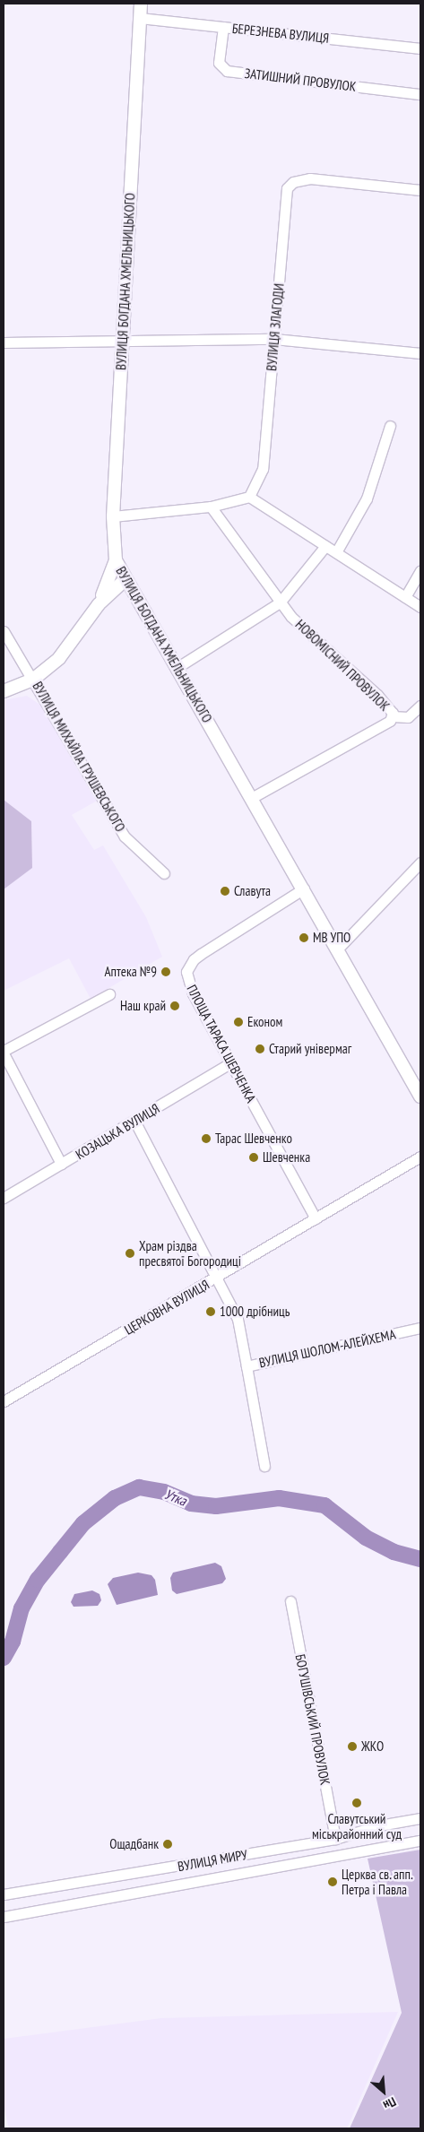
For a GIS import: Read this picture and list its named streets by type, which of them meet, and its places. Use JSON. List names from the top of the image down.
{
  "streets": {
    "main road": ["ВУЛИЦЯ БОГДАНА ХМЕЛЬНИЦЬКОГО"],
    "street": [
      "БЕРЕЗНЕВА ВУЛИЦЯ",
      "ЗАТИШНИЙ ПРОВУЛОК",
      "ВУЛИЦЯ ЗЛАГОДИ",
      "НОВОМІСНИЙ ПРОВУЛОК",
      "ВУЛИЦЯ МИХАЙЛА ГРУШЕВСЬКОГО",
      "ПЛОЩА ТАРАСА ШЕВЧЕНКА",
      "КОЗАЦЬКА ВУЛИЦЯ",
      "ЦЕРКОВНА ВУЛИЦЯ",
      "ВУЛИЦЯ ШОЛОМ-АЛЕЙХЕМА",
      "БОГУШІВСЬКИЙ ПРОВУЛОК",
      "ВУЛИЦЯ МИРУ"
    ]
  },
  "crossings": [
    ["БЕРЕЗНЕВА ВУЛИЦЯ", "ЗАТИШНИЙ ПРОВУЛОК"],
    ["БЕРЕЗНЕВА ВУЛИЦЯ", "ВУЛИЦЯ БОГДАНА ХМЕЛЬНИЦЬКОГО"],
    ["ВУЛИЦЯ БОГДАНА ХМЕЛЬНИЦЬКОГО", "НОВОМІСНИЙ ПРОВУЛОК"],
    ["ВУЛИЦЯ БОГДАНА ХМЕЛЬНИЦЬКОГО", "ПЛОЩА ТАРАСА ШЕВЧЕНКА"],
    ["ПЛОЩА ТАРАСА ШЕВЧЕНКА", "КОЗАЦЬКА ВУЛИЦЯ"],
    ["ПЛОЩА ТАРАСА ШЕВЧЕНКА", "ЦЕРКОВНА ВУЛИЦЯ"],
    ["КОЗАЦЬКА ВУЛИЦЯ", "ВУЛИЦЯ ШОЛОМ-АЛЕЙХЕМА"],
    ["ЦЕРКОВНА ВУЛИЦЯ", "ВУЛИЦЯ ШОЛОМ-АЛЕЙХЕМА"],
    ["БОГУШІВСЬКИЙ ПРОВУЛОК", "ВУЛИЦЯ МИРУ"]
  ],
  "water": ["Утка"],
  "places": [
    "Славута",
    "МВ УПО",
    "Аптека №9",
    "Наш край",
    "Економ",
    "Старий універмаг",
    "Тарас Шевченко",
    "Шевченка",
    "Храм різдва пресвятої Богородиці",
    "1000 дрібниць",
    "ЖКО",
    "Славутський міськрайонний суд",
    "Ощадбанк",
    "Церква св. апп. Петра і Павла"
  ],
  "north": "bottom right"
}
